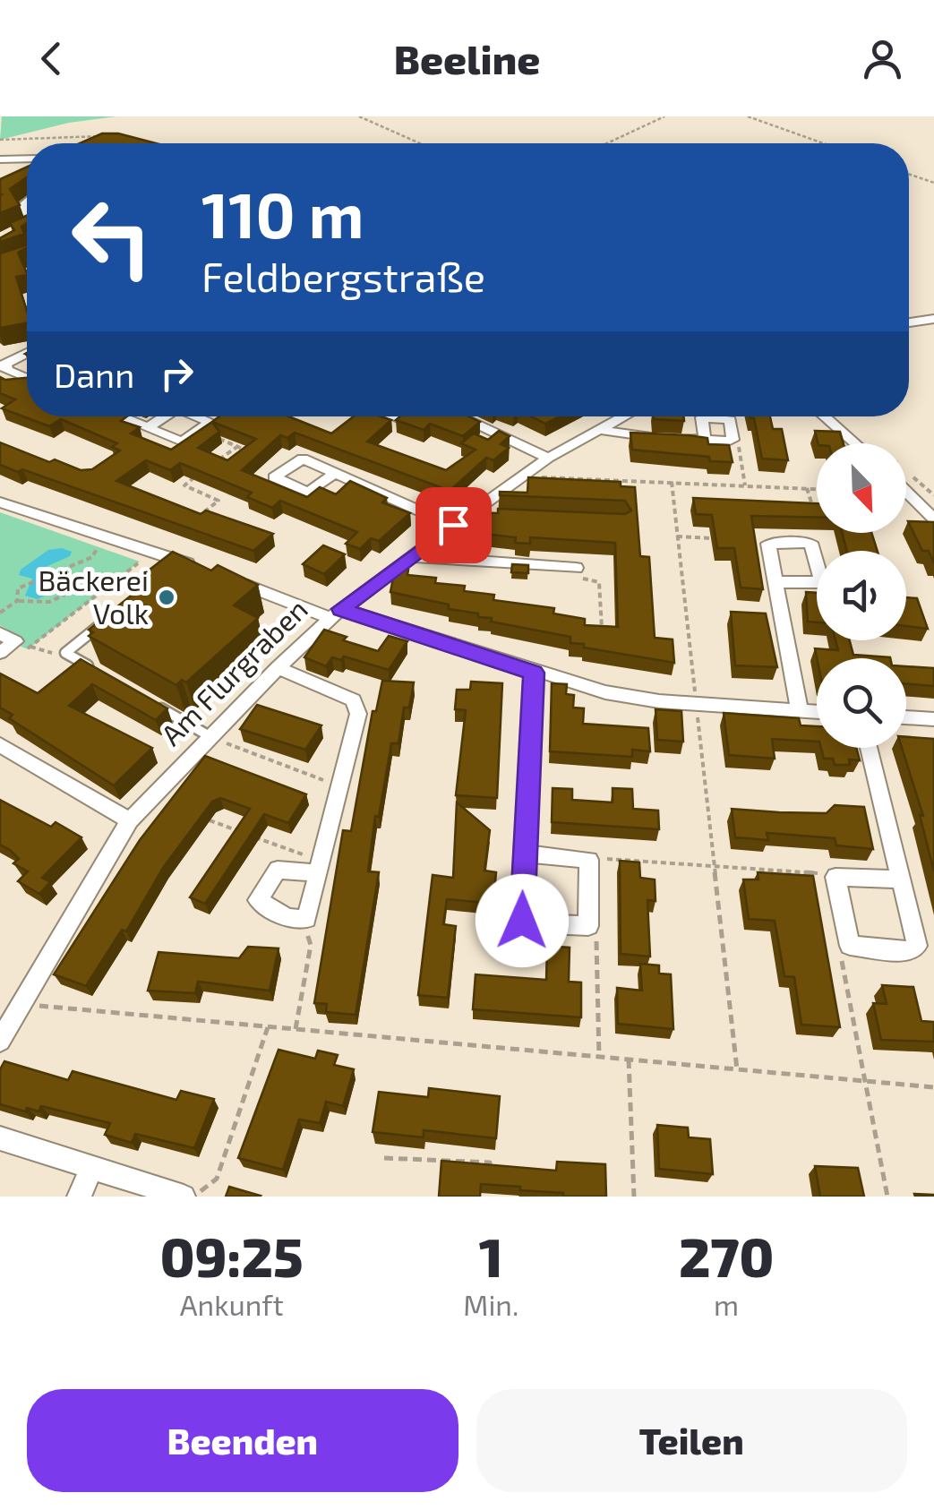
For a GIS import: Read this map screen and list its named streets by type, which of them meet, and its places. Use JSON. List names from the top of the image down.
{
  "streets": {
    "street": ["Am Flurgraben"]
  },
  "places": ["Bäckerei Volk"],
  "north": "bottom right",
  "page": {
    "header": "Beeline",
    "turn": ["110 m", "Feldbergstraße"],
    "then": "Dann",
    "eta": [
      "09:25",
      "Ankunft",
      "1",
      "Min.",
      "270",
      "m"
    ],
    "buttons": ["Beenden", "Teilen"]
  }
}
